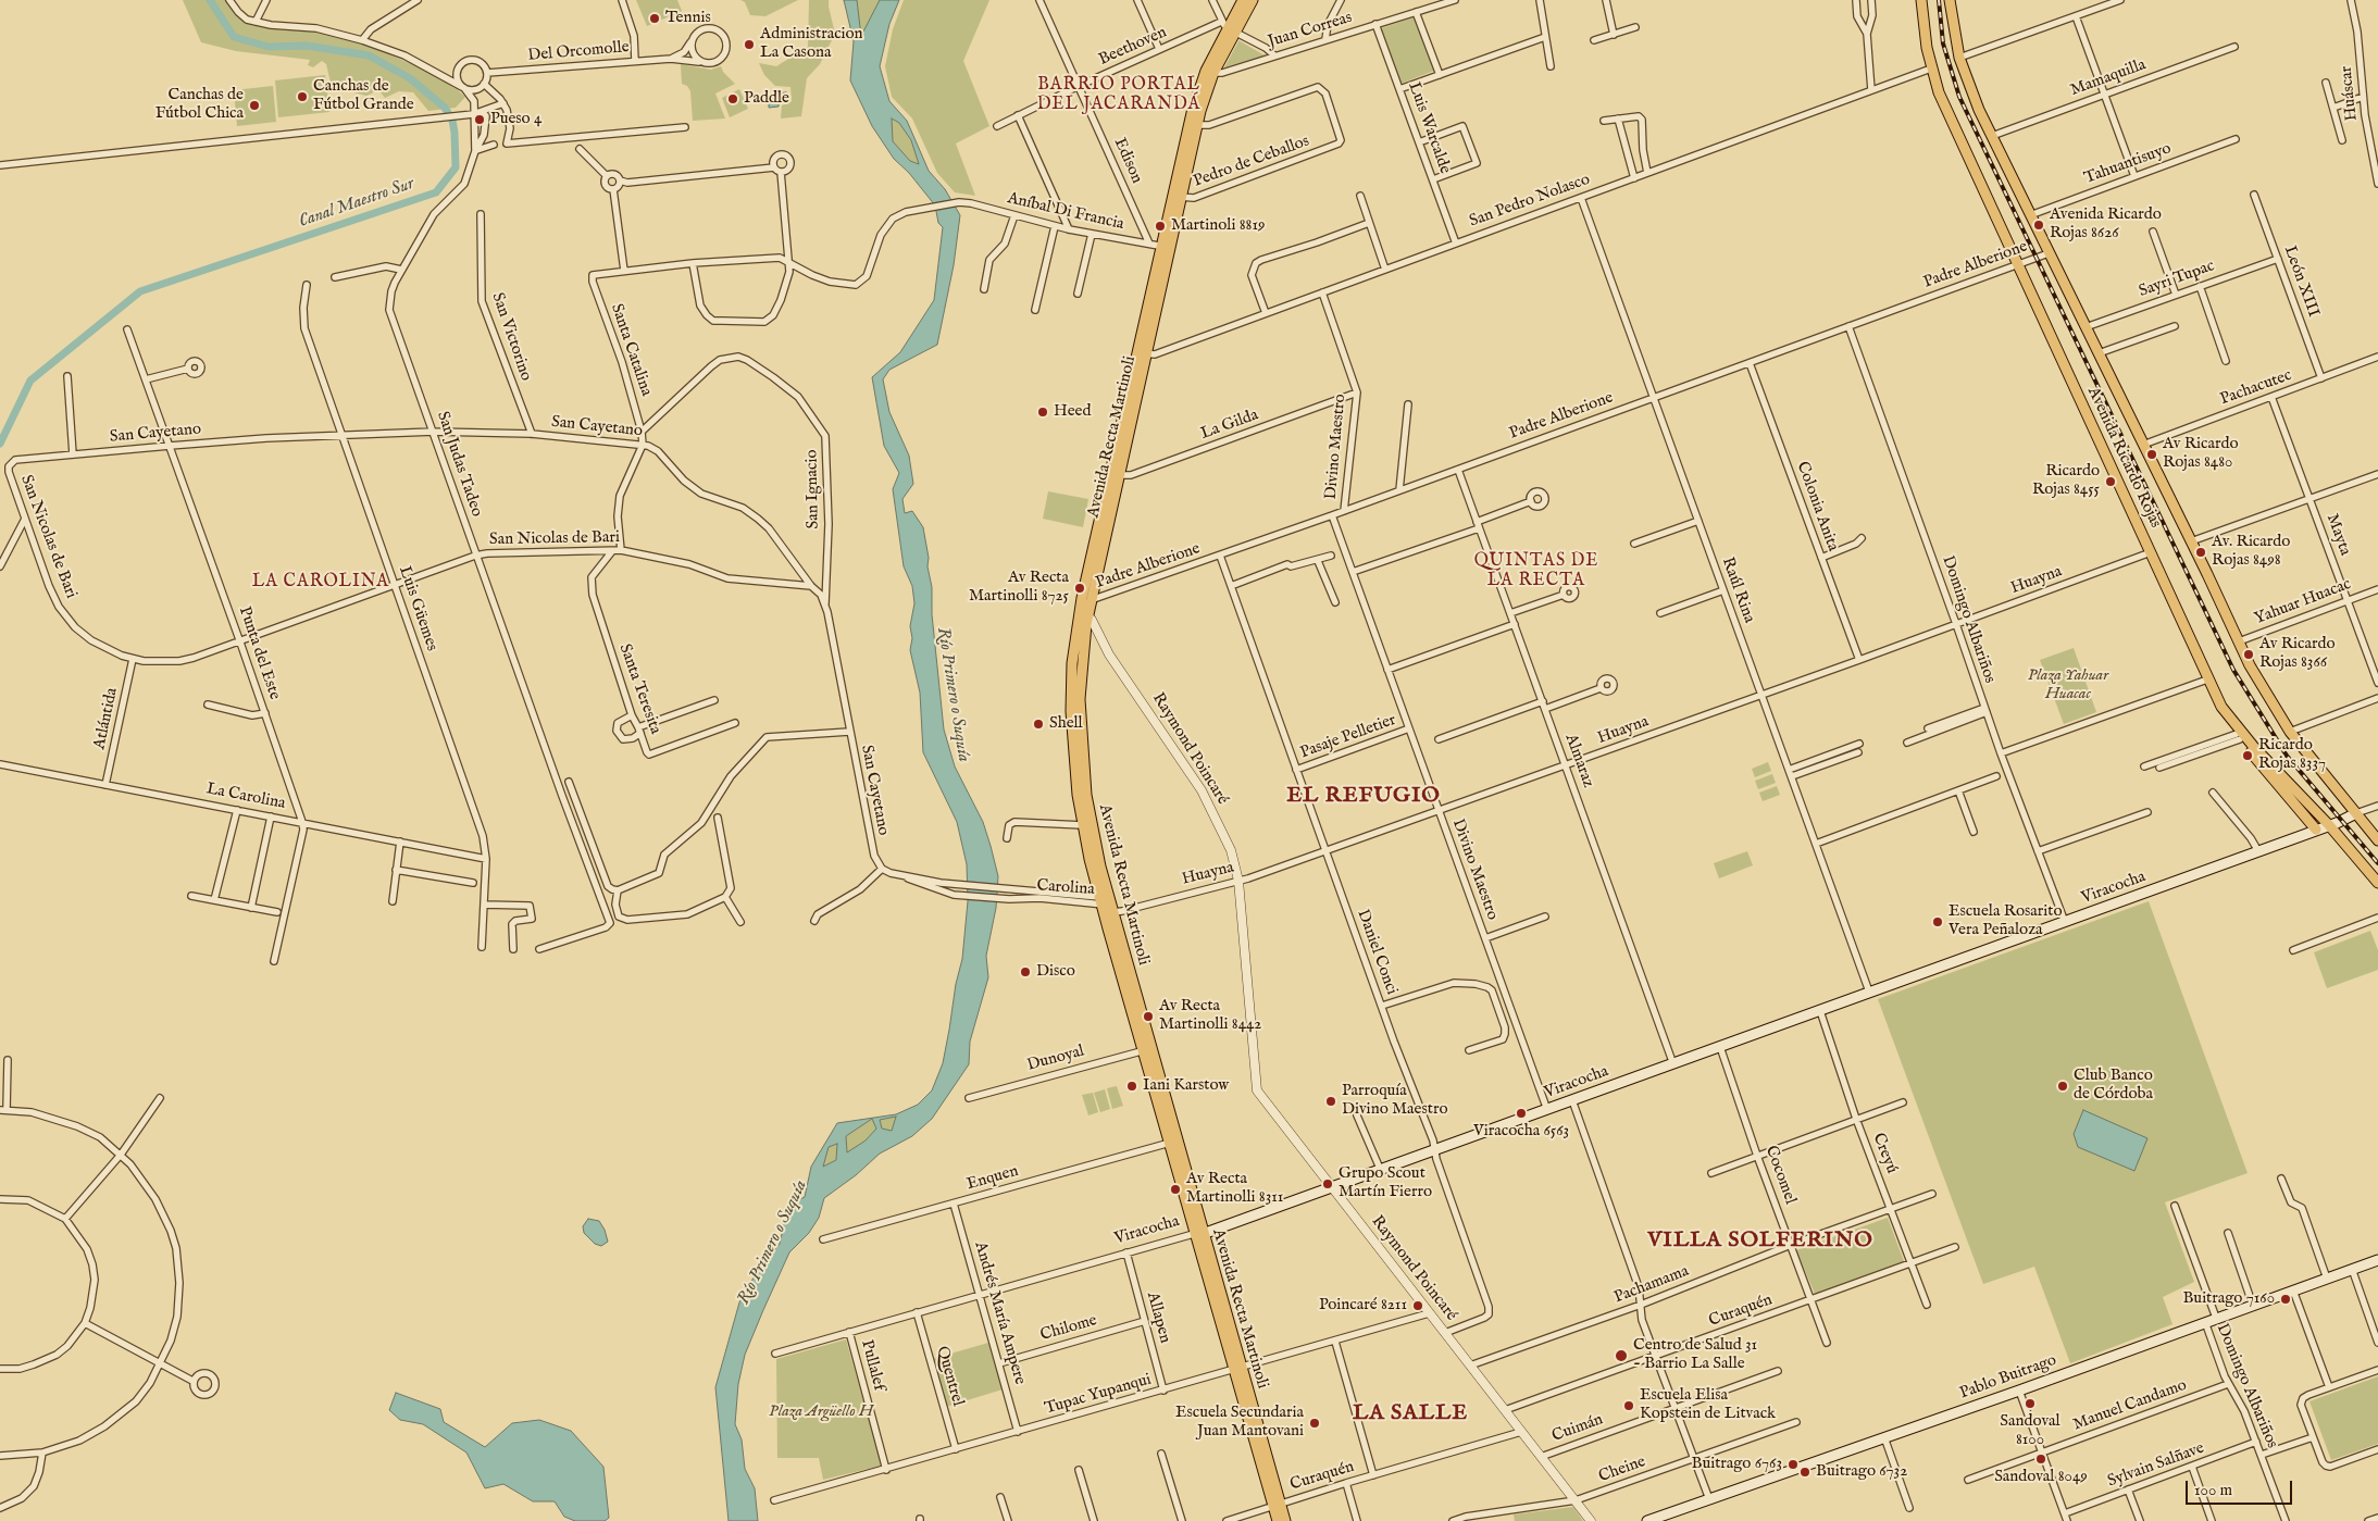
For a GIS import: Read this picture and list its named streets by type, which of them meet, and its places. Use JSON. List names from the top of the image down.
{
  "streets": {
    "main road": [
      "Avenida Recta Martinoli",
      "Avenida Ricardo Rojas",
      "Viracocha",
      "Pablo Buitrago"
    ],
    "street": [
      "Juan Correas",
      "Beethoven",
      "Del Orcomolle",
      "Mamaquilla",
      "Huáscar",
      "Luis Warcalde",
      "Edison",
      "Pedro de Ceballos",
      "Tahuantisuyo",
      "San Pedro Nolasco",
      "Aníbal Di Francia",
      "Padre Alberione",
      "Sayri Tupac",
      "León XIII",
      "San Victorino",
      "Santa Catalina",
      "Pachacutec",
      "La Gilda",
      "San Cayetano",
      "Divino Maestro",
      "San Judas Tadeo",
      "San Ignacio",
      "Colonia Anita",
      "Mayta",
      "San Nicolas de Bari",
      "Huayna",
      "Raúl Rina",
      "Yahuar Huacac",
      "Luis Güemes",
      "Domingo Albariños",
      "Punta del Este",
      "Santa Teresita",
      "Atlántida",
      "Pasaje Pelletier",
      "Raymond Poincaré",
      "Almaraz",
      "La Carolina",
      "Carolina",
      "Daniel Conci",
      "Dunoyal",
      "Creyú",
      "Cocomel",
      "Enquen",
      "Pachamama",
      "Curaquén",
      "Andrés María Ampere",
      "Allapen",
      "Chilome",
      "Pullalef",
      "Quentrel",
      "Tupac Yupanqui",
      "Manuel Candamo",
      "Cuimán",
      "Sylvain Salñave",
      "Cheine"
    ]
  },
  "crossings": [
    ["Juan Correas", "Luis Warcalde"],
    ["Juan Correas", "Avenida Recta Martinoli"],
    ["Beethoven", "Edison"],
    ["Beethoven", "Avenida Recta Martinoli"],
    ["Del Orcomolle", "San Judas Tadeo"],
    ["Mamaquilla", "Avenida Ricardo Rojas"],
    ["Luis Warcalde", "San Pedro Nolasco"],
    ["Edison", "Aníbal Di Francia"],
    ["Pedro de Ceballos", "Avenida Recta Martinoli"],
    ["Tahuantisuyo", "Avenida Ricardo Rojas"],
    ["San Pedro Nolasco", "Avenida Recta Martinoli"],
    ["San Pedro Nolasco", "Divino Maestro"],
    ["San Pedro Nolasco", "Avenida Ricardo Rojas"],
    ["San Pedro Nolasco", "Raúl Rina"],
    ["Aníbal Di Francia", "Avenida Recta Martinoli"],
    ["Padre Alberione", "Avenida Recta Martinoli"],
    ["Padre Alberione", "Divino Maestro"],
    ["Padre Alberione", "Avenida Ricardo Rojas"],
    ["Padre Alberione", "Colonia Anita"],
    ["Padre Alberione", "Raúl Rina"],
    ["Padre Alberione", "Domingo Albariños"],
    ["Padre Alberione", "Almaraz"],
    ["Padre Alberione", "Daniel Conci"],
    ["Sayri Tupac", "León XIII"],
    ["Sayri Tupac", "Avenida Ricardo Rojas"],
    ["León XIII", "Pachacutec"],
    ["San Victorino", "San Cayetano"],
    ["Santa Catalina", "San Ignacio"],
    ["Pachacutec", "Avenida Ricardo Rojas"],
    ["Pachacutec", "Mayta"],
    ["La Gilda", "Avenida Recta Martinoli"],
    ["La Gilda", "Divino Maestro"],
    ["San Cayetano", "San Judas Tadeo"],
    ["San Cayetano", "San Ignacio"],
    ["San Cayetano", "San Nicolas de Bari"],
    ["San Cayetano", "Luis Güemes"],
    ["San Cayetano", "Punta del Este"],
    ["Avenida Recta Martinoli", "Huayna"],
    ["Avenida Recta Martinoli", "Raymond Poincaré"],
    ["Avenida Recta Martinoli", "Carolina"],
    ["Avenida Recta Martinoli", "Viracocha"],
    ["Avenida Recta Martinoli", "Dunoyal"],
    ["Avenida Recta Martinoli", "Enquen"],
    ["Avenida Recta Martinoli", "Curaquén"],
    ["Avenida Recta Martinoli", "Tupac Yupanqui"],
    ["Divino Maestro", "Huayna"],
    ["Divino Maestro", "Pasaje Pelletier"],
    ["Divino Maestro", "Viracocha"],
    ["Avenida Ricardo Rojas", "Huayna"],
    ["Avenida Ricardo Rojas", "Yahuar Huacac"],
    ["Avenida Ricardo Rojas", "Viracocha"],
    ["San Judas Tadeo", "San Nicolas de Bari"],
    ["Colonia Anita", "Huayna"],
    ["Mayta", "Yahuar Huacac"],
    ["San Nicolas de Bari", "Luis Güemes"],
    ["San Nicolas de Bari", "Punta del Este"],
    ["San Nicolas de Bari", "Santa Teresita"],
    ["San Nicolas de Bari", "Atlántida"],
    ["Huayna", "Raúl Rina"],
    ["Huayna", "Domingo Albariños"],
    ["Huayna", "Raymond Poincaré"],
    ["Huayna", "Almaraz"],
    ["Huayna", "Carolina"],
    ["Huayna", "Daniel Conci"],
    ["Raúl Rina", "Viracocha"],
    ["Luis Güemes", "La Carolina"],
    ["Domingo Albariños", "Viracocha"],
    ["Domingo Albariños", "Pablo Buitrago"],
    ["Domingo Albariños", "Manuel Candamo"],
    ["Domingo Albariños", "Sylvain Salñave"],
    ["Punta del Este", "La Carolina"],
    ["Atlántida", "La Carolina"],
    ["Pasaje Pelletier", "Daniel Conci"],
    ["Raymond Poincaré", "Viracocha"],
    ["Raymond Poincaré", "Daniel Conci"],
    ["Raymond Poincaré", "Pachamama"],
    ["Raymond Poincaré", "Curaquén"],
    ["Raymond Poincaré", "Tupac Yupanqui"],
    ["Raymond Poincaré", "Cuimán"],
    ["Raymond Poincaré", "Cheine"],
    ["Almaraz", "Viracocha"],
    ["Viracocha", "Daniel Conci"],
    ["Viracocha", "Creyú"],
    ["Viracocha", "Cocomel"],
    ["Viracocha", "Andrés María Ampere"],
    ["Viracocha", "Allapen"],
    ["Viracocha", "Pullalef"],
    ["Viracocha", "Quentrel"],
    ["Creyú", "Pachamama"],
    ["Creyú", "Curaquén"],
    ["Cocomel", "Pachamama"],
    ["Cocomel", "Curaquén"],
    ["Enquen", "Andrés María Ampere"],
    ["Andrés María Ampere", "Chilome"],
    ["Andrés María Ampere", "Tupac Yupanqui"],
    ["Allapen", "Chilome"],
    ["Allapen", "Tupac Yupanqui"],
    ["Pullalef", "Tupac Yupanqui"],
    ["Quentrel", "Tupac Yupanqui"]
  ],
  "districts": [
    "BARRIO PORTAL DEL JACARANDÁ",
    "QUINTAS DE LA RECTA",
    "LA CAROLINA",
    "EL REFUGIO",
    "VILLA SOLFERINO",
    "LA SALLE"
  ],
  "water": ["Canal Maestro Sur", "Río Primero o Suquía"],
  "parks": ["Plaza Yahuar Huacac", "Plaza Argüello H"],
  "places": [
    "Tennis",
    "Administracion La Casona",
    "Canchas de Fútbol Grande",
    "Paddle",
    "Canchas de Fútbol Chica",
    "Pueso 4",
    "Avenida Ricardo Rojas 8626",
    "Martinoli 8819",
    "Heed",
    "Av Ricardo Rojas 8480",
    "Ricardo Rojas 8455",
    "Av. Ricardo Rojas 8498",
    "Av Recta Martinolli 8725",
    "Av Ricardo Rojas 8366",
    "Shell",
    "Ricardo Rojas 8337",
    "Escuela Rosarito Vera Peñaloza",
    "Disco",
    "Av Recta Martinolli 8442",
    "Iani Karstow",
    "Club Banco de Córdoba",
    "Parroquía Divino Maestro",
    "Viracocha 6563",
    "Grupo Scout Martín Fierro",
    "Av Recta Martinolli 8311",
    "Buitrago 7160",
    "Poincaré 8211",
    "Centro de Salud 31 - Barrio La Salle",
    "Sandoval 8100",
    "Escuela Elisa Kopstein de Litvack",
    "Escuela Secundaria Juan Mantovani",
    "Sandoval 8049",
    "Buitrago 6763",
    "Buitrago 6732"
  ],
  "scale_bar": "100 m"
}
